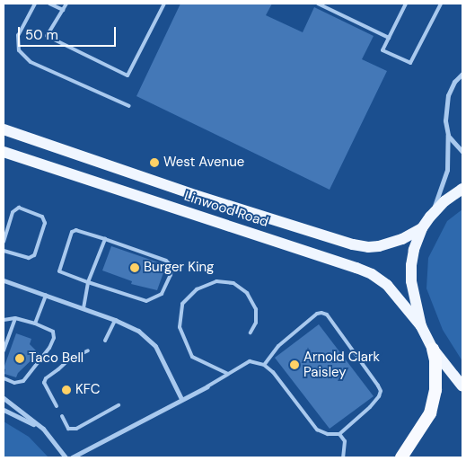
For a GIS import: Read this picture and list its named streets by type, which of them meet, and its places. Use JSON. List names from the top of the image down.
{
  "streets": {
    "main road": ["Linwood Road"]
  },
  "places": [
    "West Avenue",
    "Burger King",
    "Taco Bell",
    "Arnold Clark Paisley",
    "KFC"
  ],
  "scale_bar": "50 m"
}
